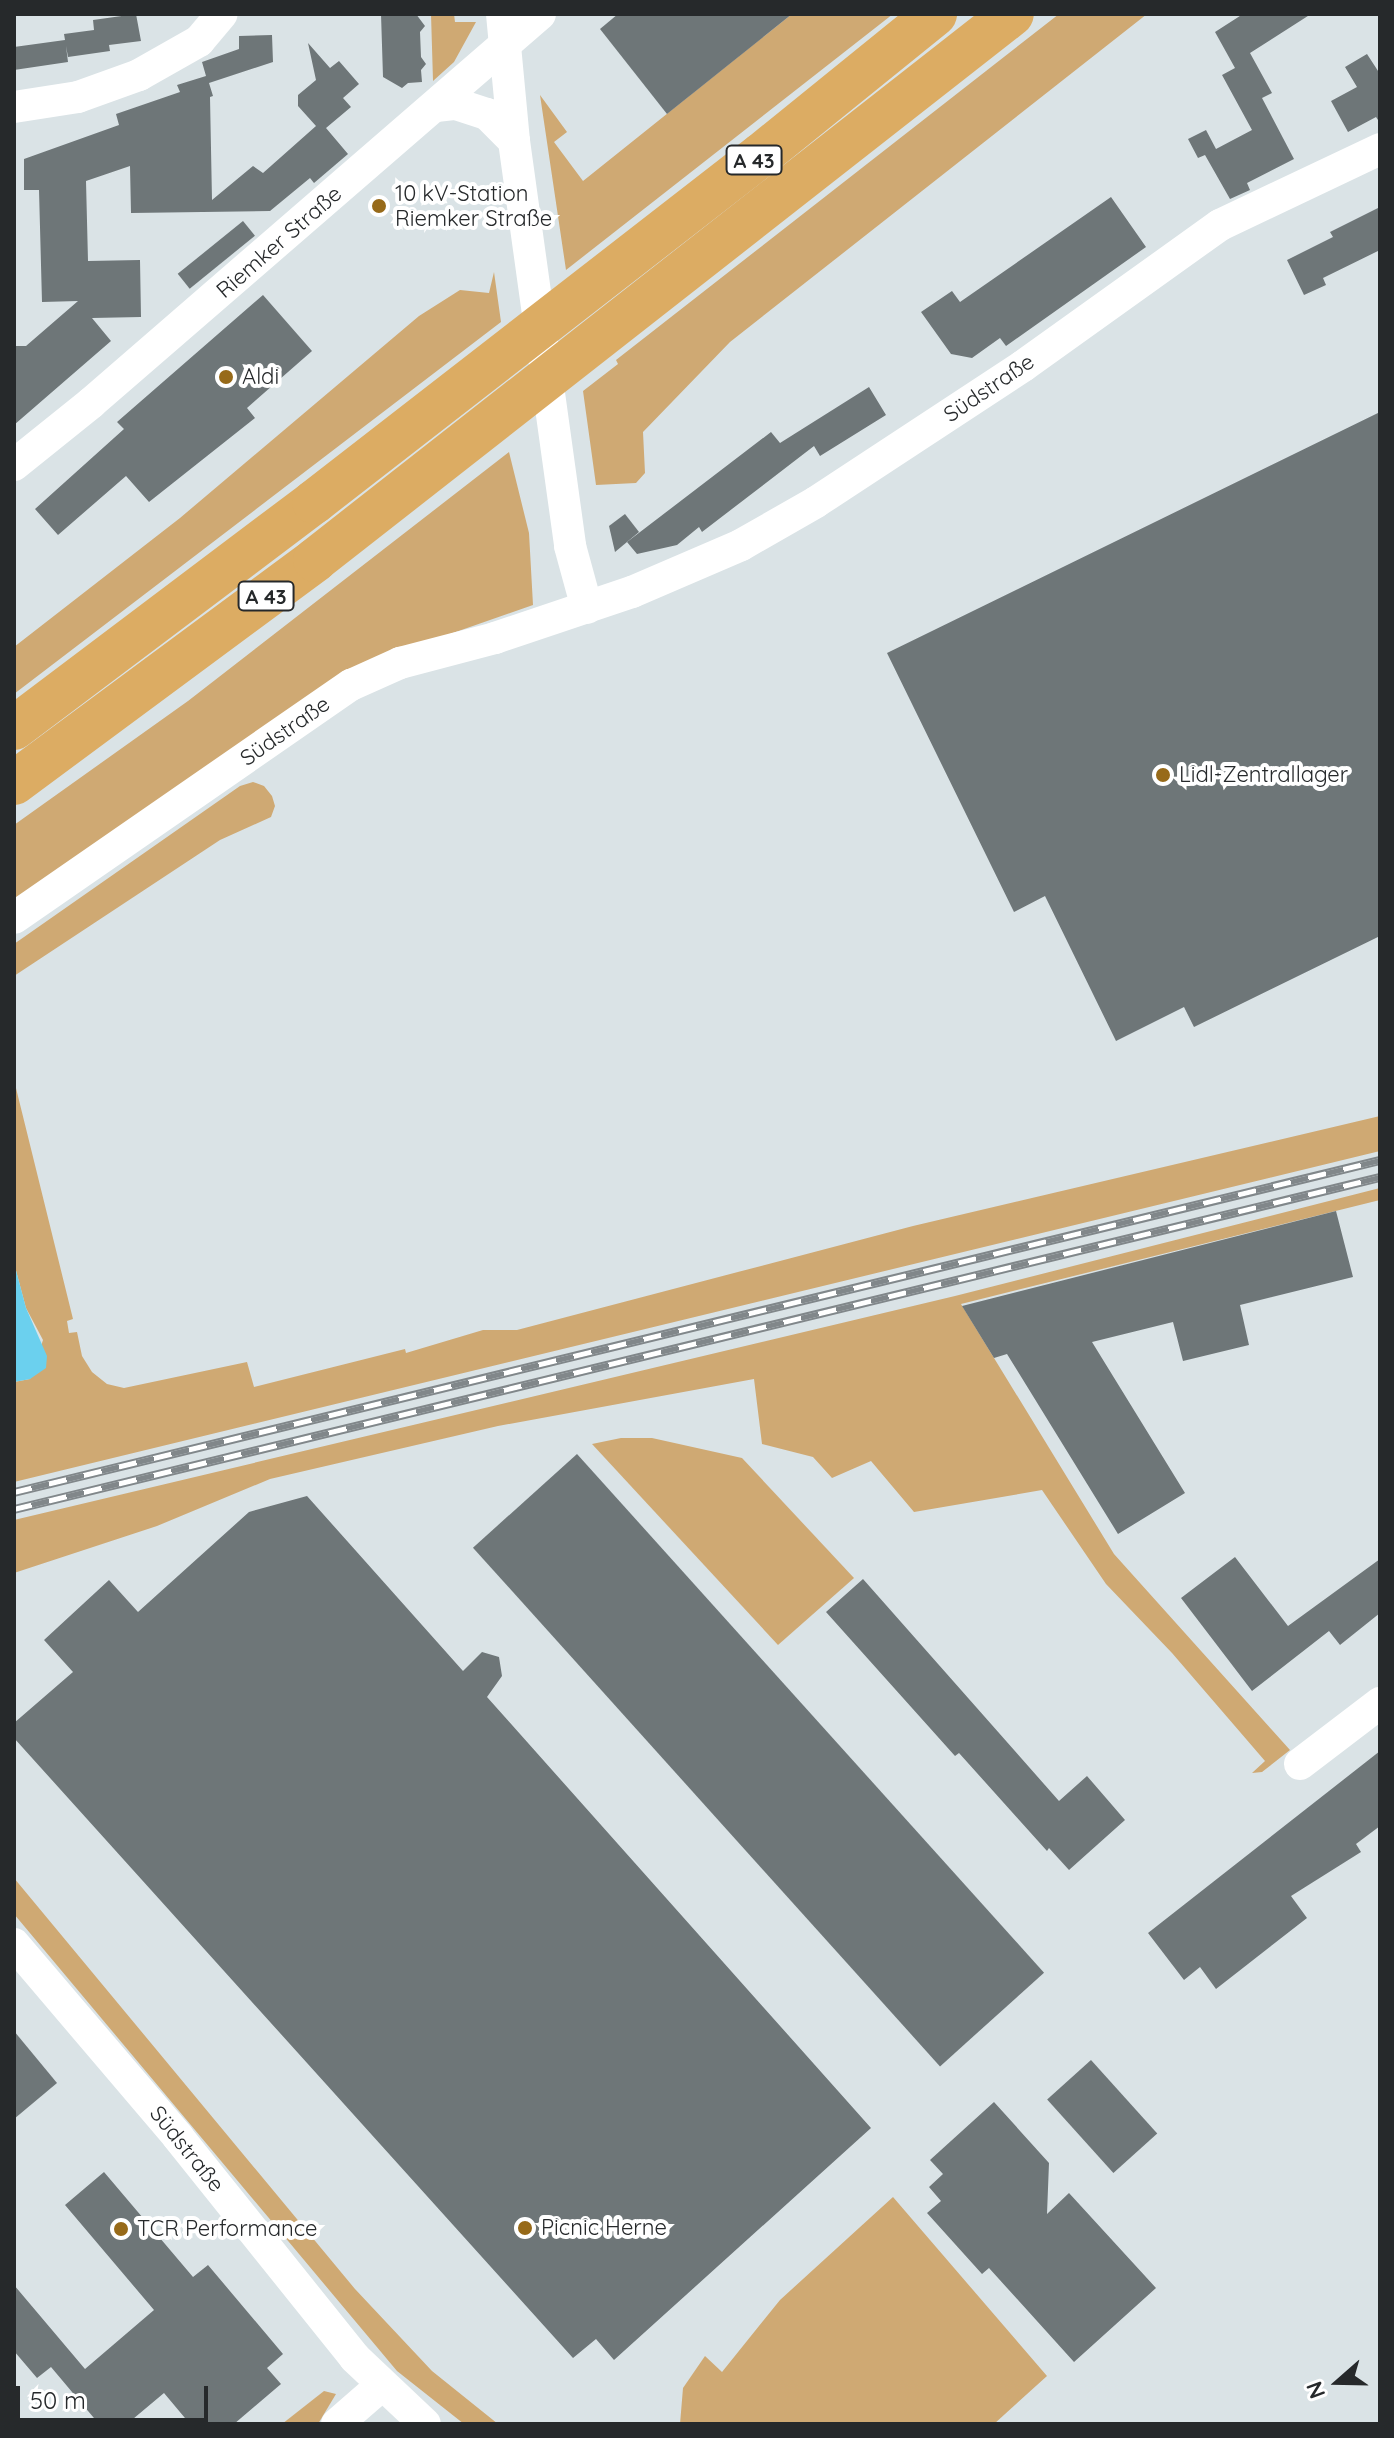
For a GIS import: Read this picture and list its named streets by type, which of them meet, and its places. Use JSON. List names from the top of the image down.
{
  "streets": {
    "highway": ["A 43"],
    "street": ["Riemker Straße", "Südstraße"]
  },
  "places": [
    "10 kV-Station Riemker Straße",
    "Aldi",
    "Lidl-Zentrallager",
    "Picnic Herne",
    "TCR Performance"
  ],
  "scale_bar": "50 m",
  "north": "left"
}
